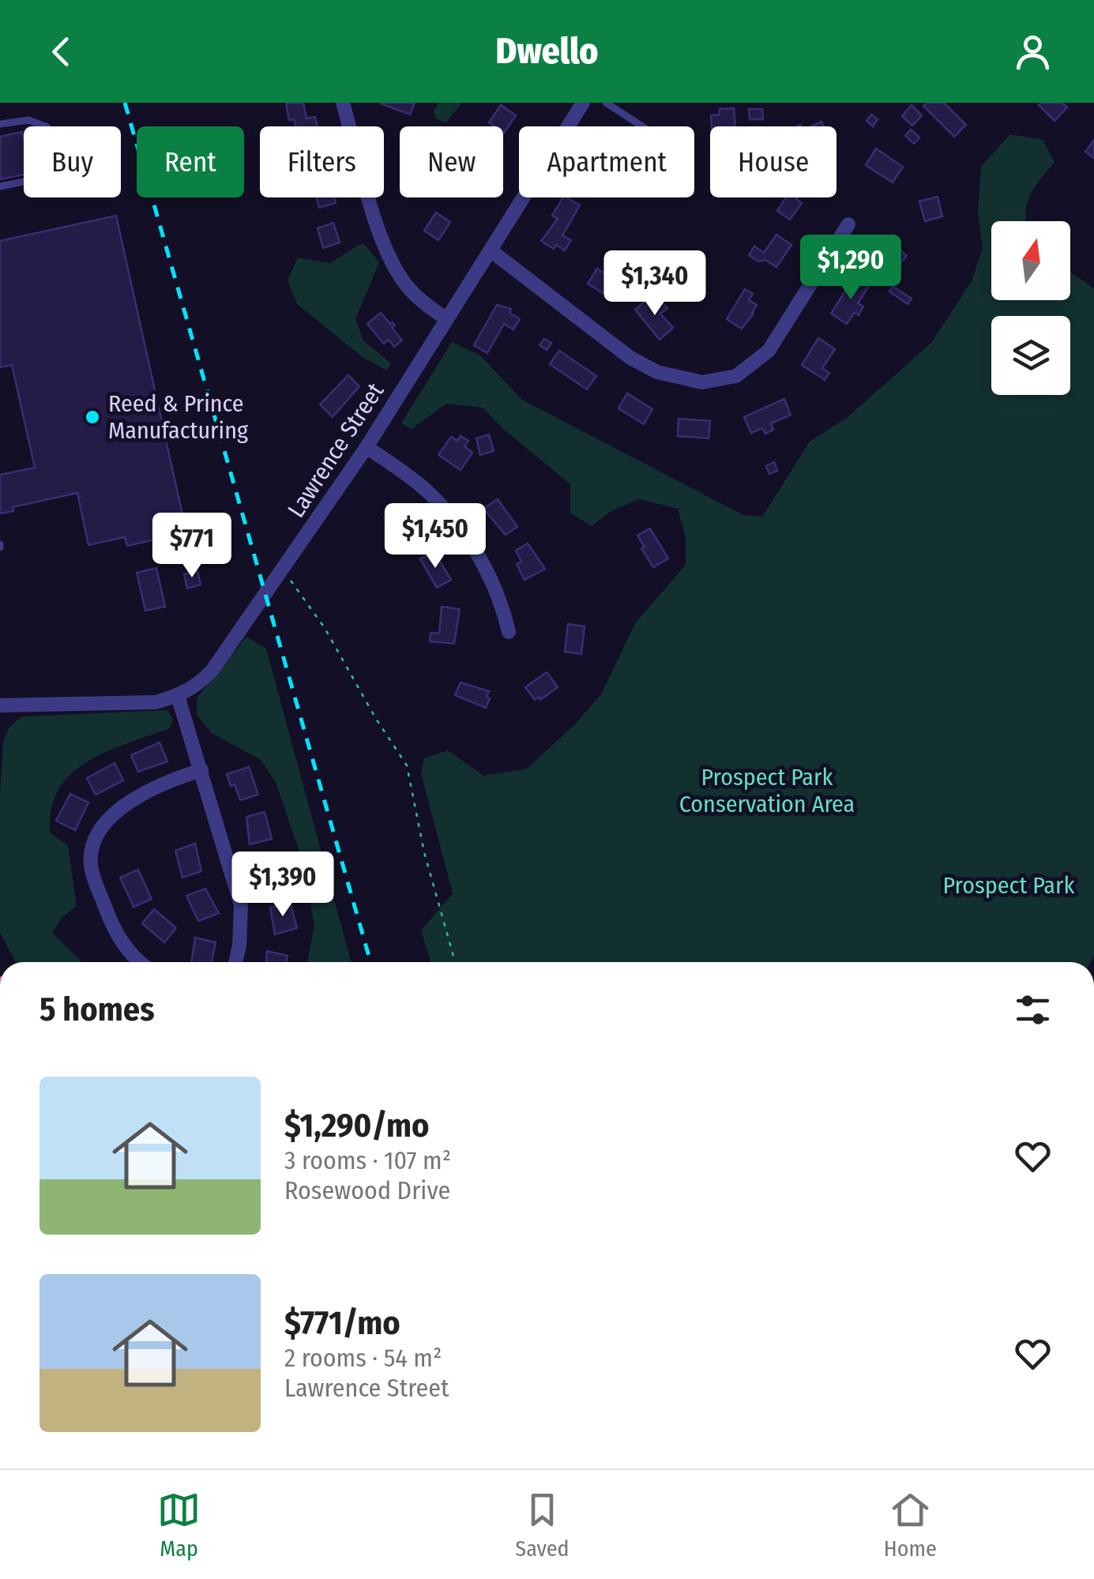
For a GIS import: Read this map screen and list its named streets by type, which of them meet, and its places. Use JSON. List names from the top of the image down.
{
  "streets": {
    "street": ["Lawrence Street"]
  },
  "parks": ["Prospect Park Conservation Area", "Prospect Park"],
  "places": ["Reed & Prince Manufacturing"],
  "north": "top",
  "page": {
    "header": "Dwello",
    "chip": [
      "Buy",
      "Rent",
      "Filters",
      "New",
      "Apartment",
      "House"
    ],
    "price": [
      "$1,290",
      "$1,340",
      "$1,450",
      "$771",
      "$1,390"
    ],
    "heading": "5 homes",
    "list": [
      {
        "name": "$1,290/mo",
        "note": "3 rooms · 107 m² · Rosewood Drive"
      },
      {
        "name": "$771/mo",
        "note": "2 rooms · 54 m² · Lawrence Street"
      }
    ],
    "tabs": ["Map", "Saved", "Home"]
  }
}
